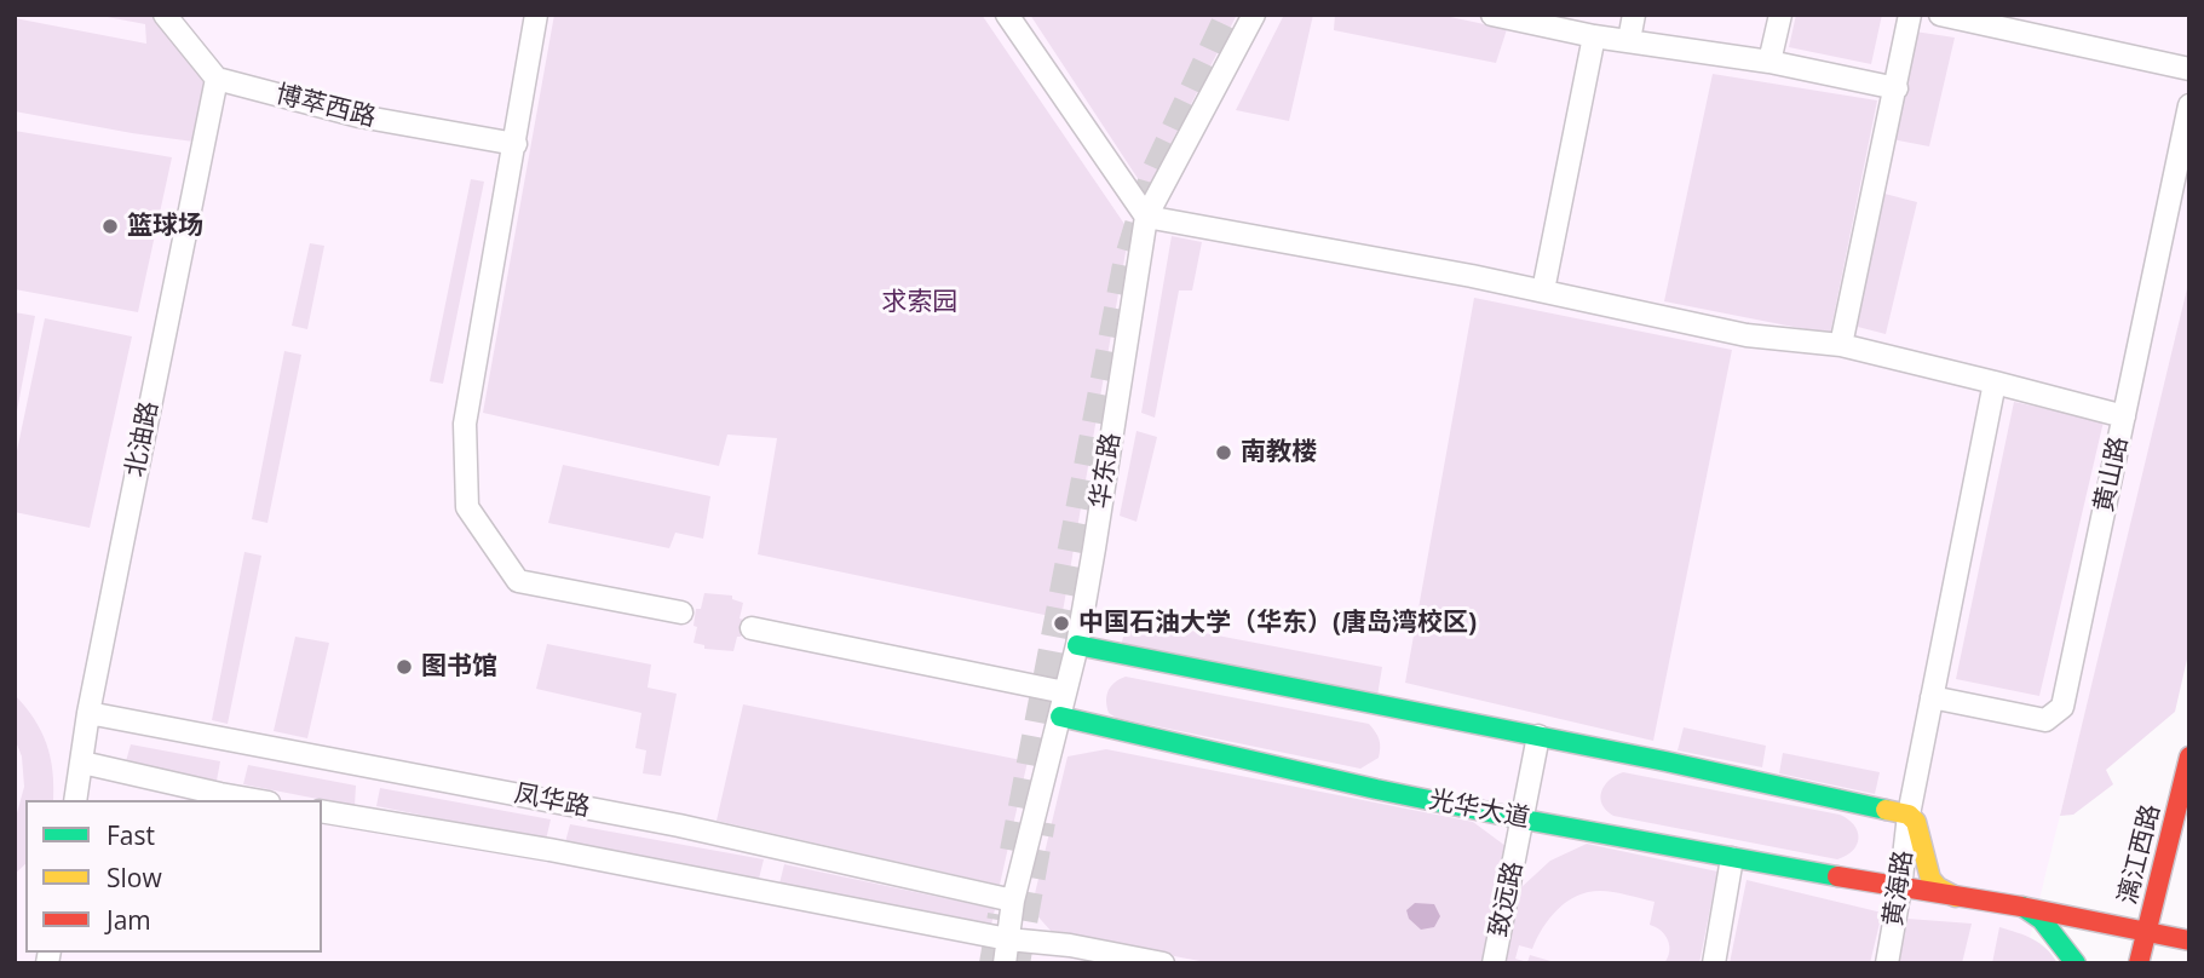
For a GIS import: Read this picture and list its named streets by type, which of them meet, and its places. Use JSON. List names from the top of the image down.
{
  "streets": {
    "street": [
      "博萃西路",
      "北油路",
      "华东路",
      "黄山路",
      "凤华路",
      "光华大道",
      "漓江西路",
      "黄海路",
      "致远路"
    ]
  },
  "crossings": [
    ["博萃西路", "北油路"],
    ["北油路", "凤华路"],
    ["华东路", "凤华路"],
    ["华东路", "光华大道"],
    ["黄山路", "黄海路"],
    ["光华大道", "漓江西路"],
    ["光华大道", "黄海路"],
    ["光华大道", "致远路"]
  ],
  "parks": ["求索园"],
  "places": [
    "篮球场",
    "南教楼",
    "中国石油大学（华东）(唐岛湾校区)",
    "图书馆"
  ],
  "legend": ["Fast", "Slow", "Jam"]
}
